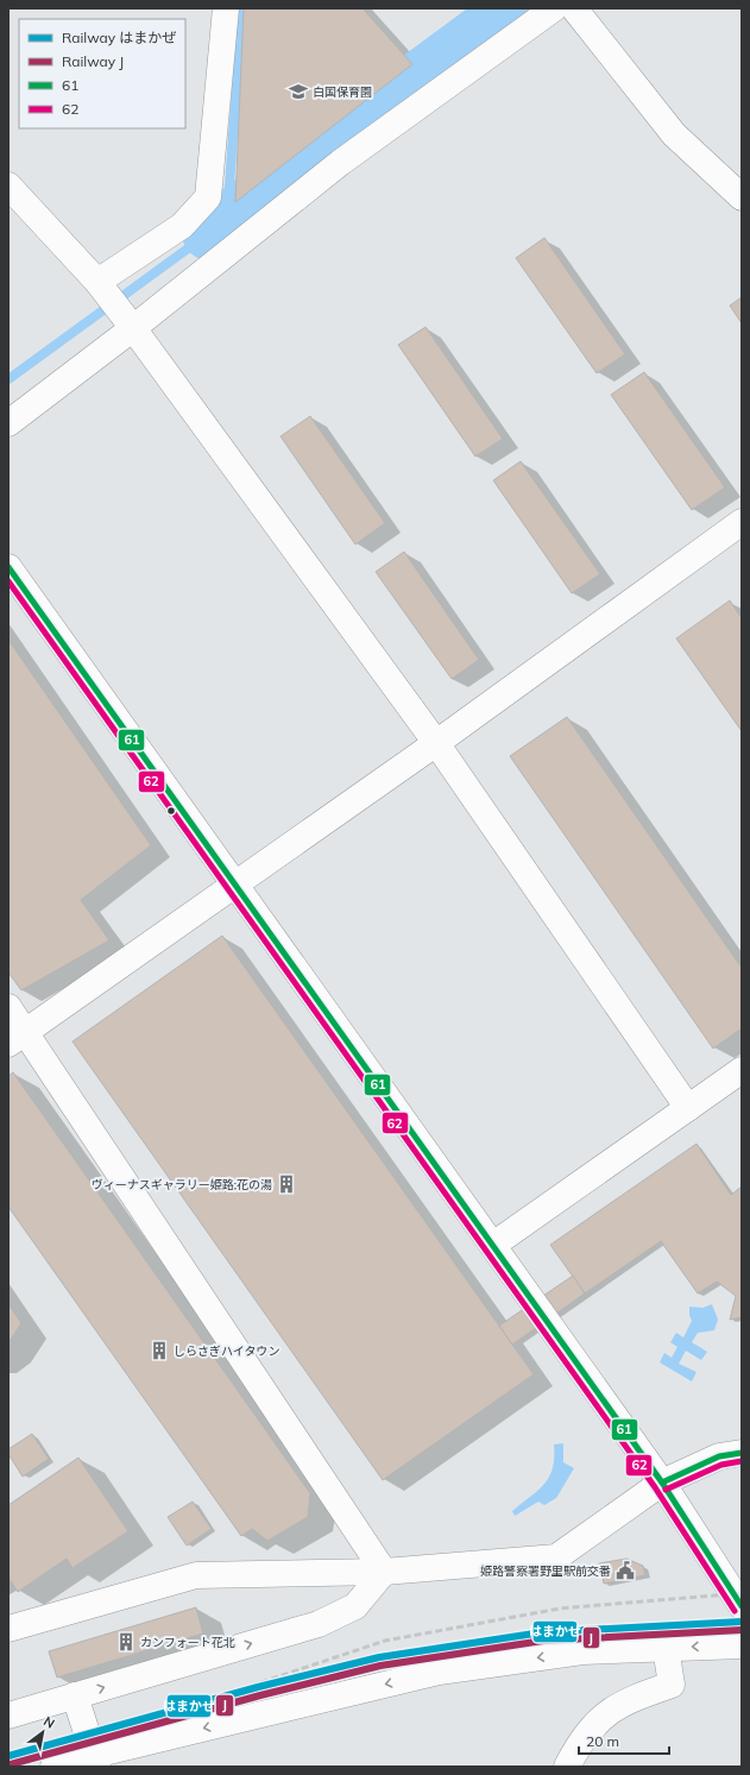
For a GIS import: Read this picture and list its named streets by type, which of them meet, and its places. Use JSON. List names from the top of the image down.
{
  "places": {
    "school or university": ["白国保育園"],
    "building": ["ヴィーナスギャラリー姫路;花の湯", "しらさぎハイタウン", "カンフォート花北"],
    "public building": ["姫路警察署野里駅前交番"]
  },
  "lines": [
    "transit line 61",
    "transit line 62",
    "rail line はまかぜ",
    "rail line J"
  ],
  "legend": [
    "Railway はまかぜ",
    "Railway J",
    "61",
    "62"
  ],
  "scale_bar": "20 m",
  "north": "top right"
}
